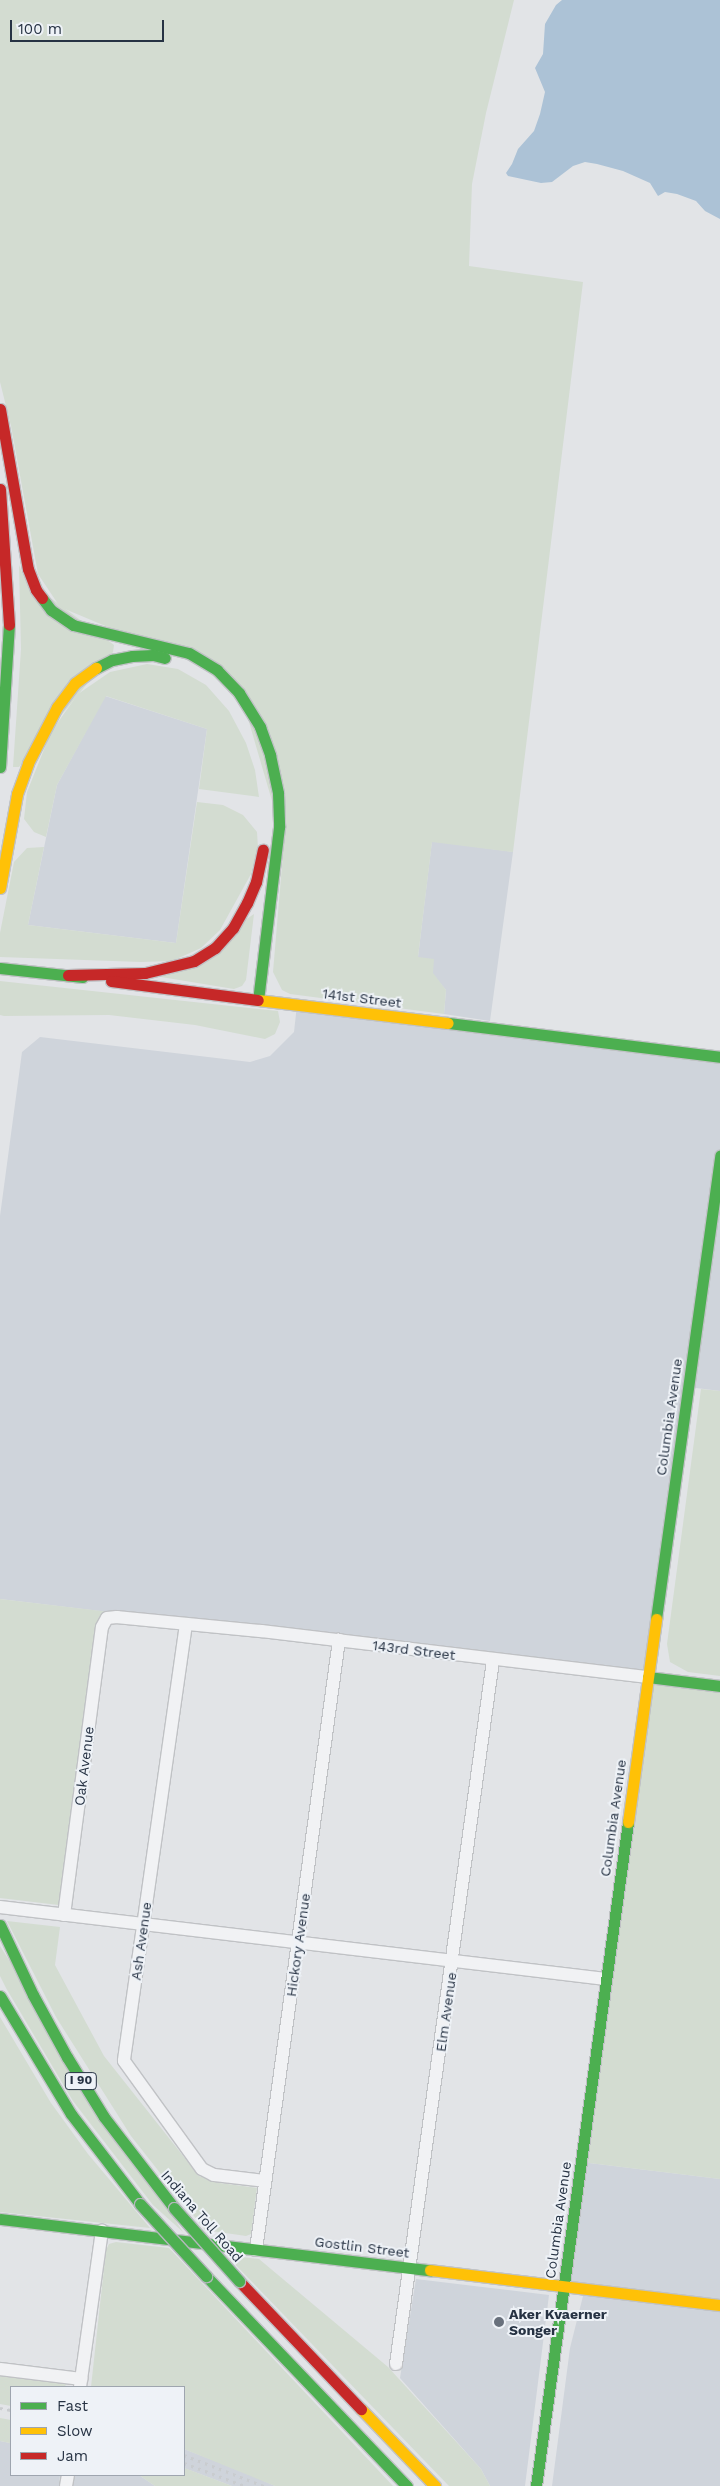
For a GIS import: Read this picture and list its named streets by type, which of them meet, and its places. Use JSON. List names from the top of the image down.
{
  "streets": {
    "main road": [
      "141st Street",
      "Columbia Avenue",
      "143rd Street",
      "I 90",
      "Indiana Toll Road",
      "Gostlin Street"
    ],
    "street": [
      "Oak Avenue",
      "Ash Avenue",
      "Hickory Avenue",
      "Elm Avenue"
    ]
  },
  "crossings": [
    ["Columbia Avenue", "143rd Street"],
    ["Columbia Avenue", "Gostlin Street"],
    ["143rd Street", "Oak Avenue"],
    ["143rd Street", "Ash Avenue"],
    ["143rd Street", "Hickory Avenue"],
    ["143rd Street", "Elm Avenue"],
    ["Ash Avenue", "Hickory Avenue"],
    ["Hickory Avenue", "Gostlin Street"],
    ["Elm Avenue", "Gostlin Street"]
  ],
  "places": ["Aker Kvaerner Songer"],
  "legend": ["Fast", "Slow", "Jam"],
  "scale_bar": "100 m"
}
